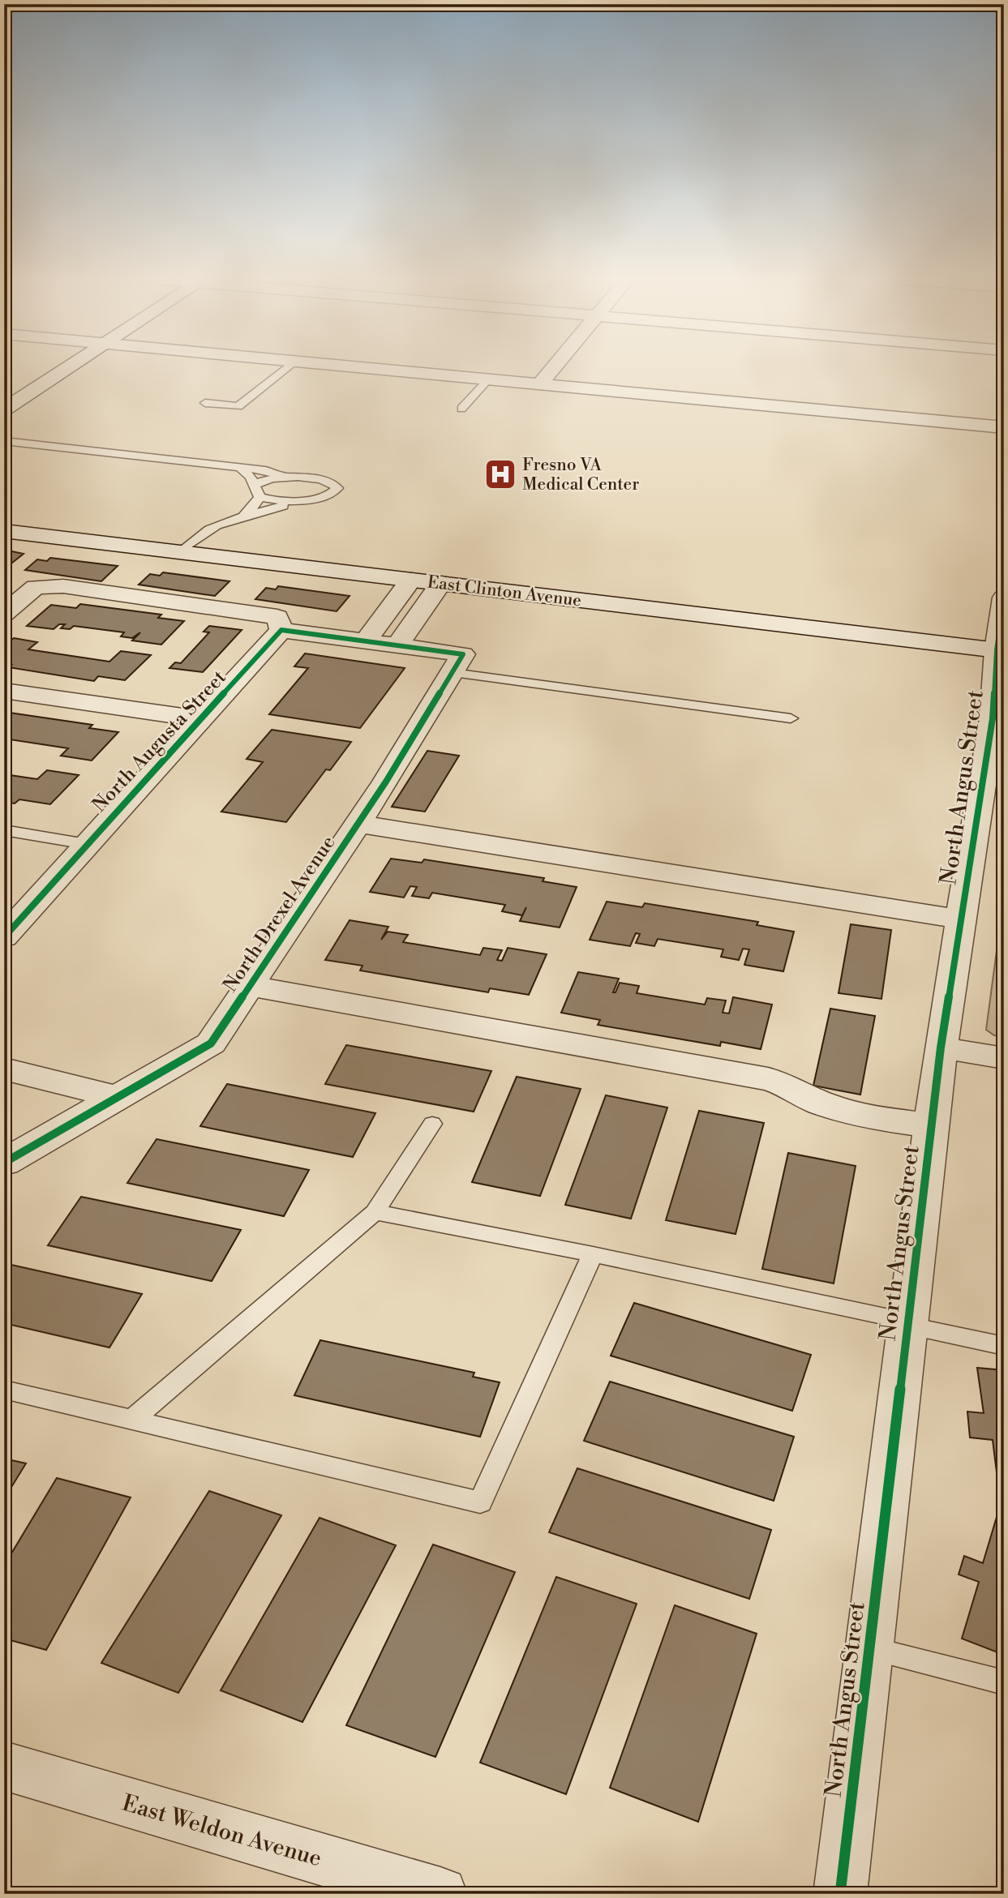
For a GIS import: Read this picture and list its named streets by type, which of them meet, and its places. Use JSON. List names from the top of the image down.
{
  "streets": {
    "street": [
      "East Clinton Avenue",
      "North Augusta Street",
      "North Angus Street",
      "North Drexel Avenue",
      "East Weldon Avenue"
    ]
  },
  "crossings": [
    ["East Clinton Avenue", "North Angus Street"]
  ],
  "places": {
    "hospital": ["Fresno VA Medical Center"]
  }
}
